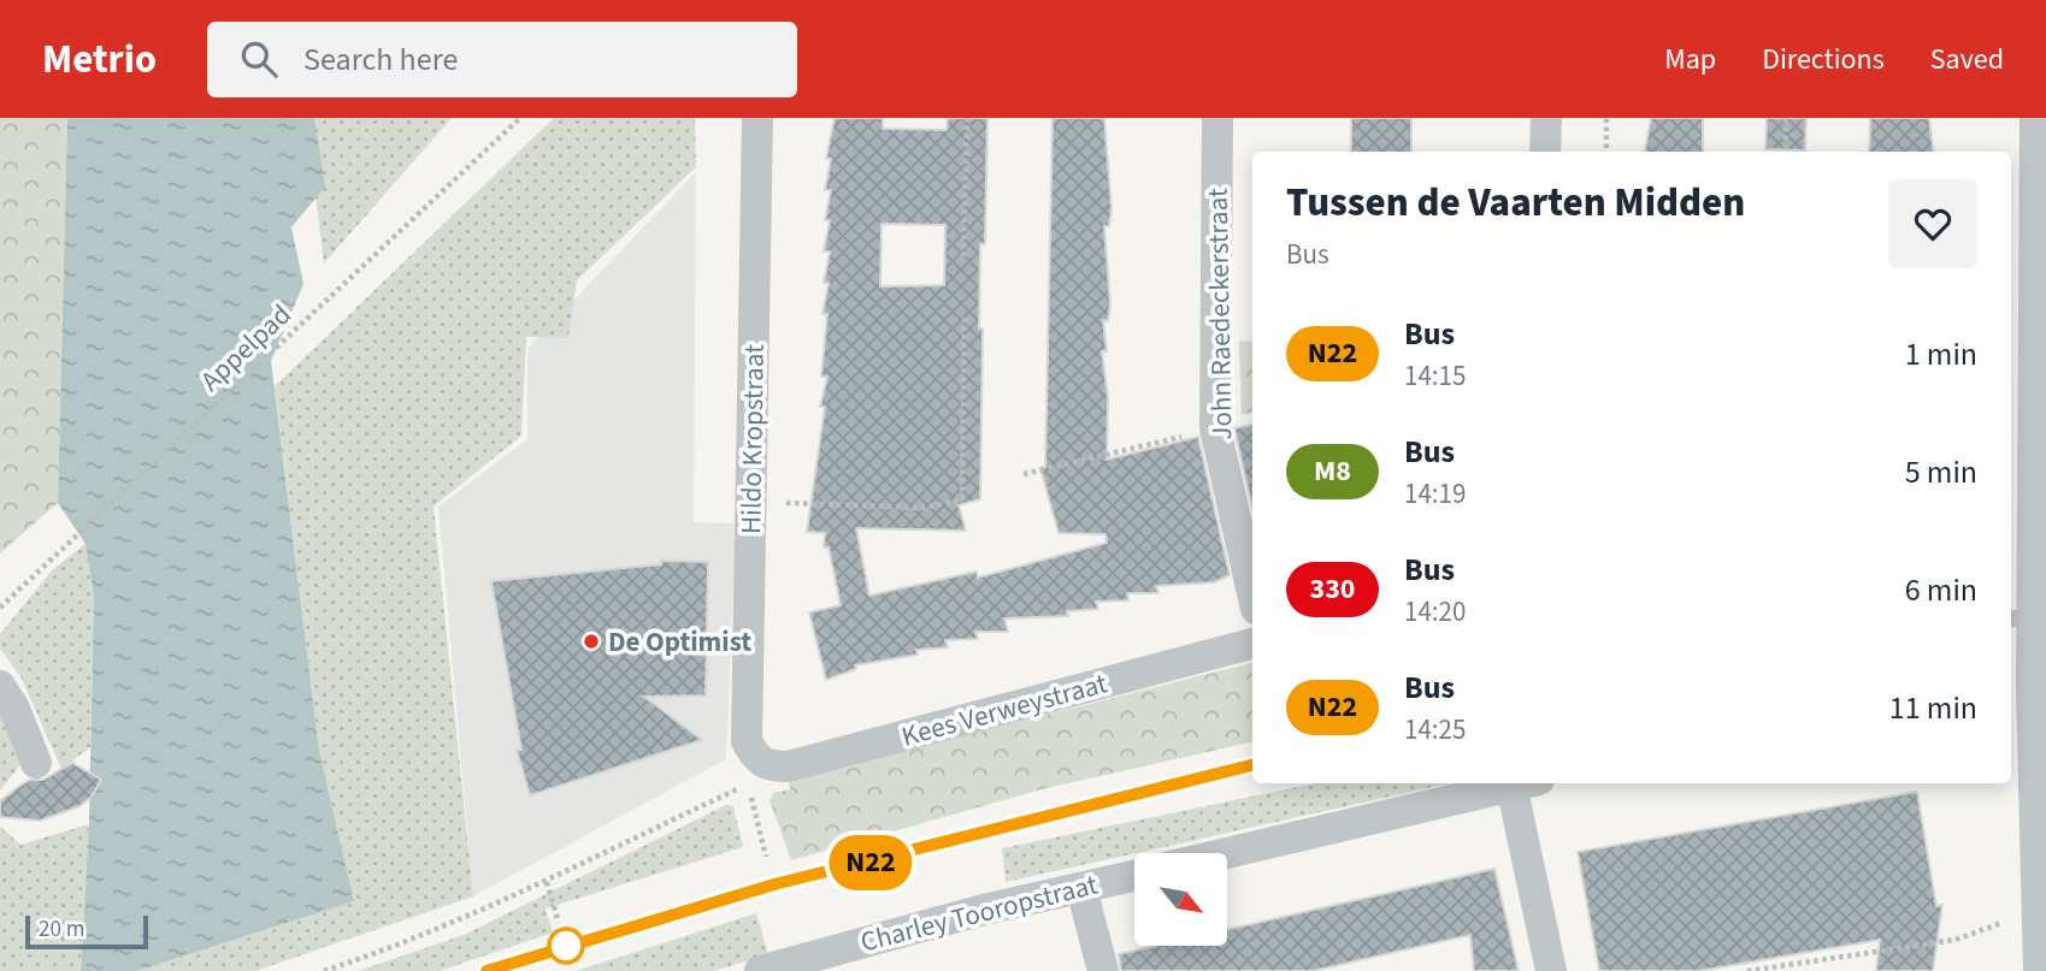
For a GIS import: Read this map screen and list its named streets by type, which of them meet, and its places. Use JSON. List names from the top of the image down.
{
  "streets": {
    "street": [
      "John Raedeckerstraat",
      "Hildo Kropstraat",
      "Kees Verweystraat",
      "Charley Tooropstraat"
    ],
    "path": ["Appelpad"]
  },
  "crossings": [
    ["Hildo Kropstraat", "Kees Verweystraat"]
  ],
  "places": ["De Optimist"],
  "lines": ["bus line N22"],
  "scale_bar": "20 m",
  "north": "bottom right",
  "page": {
    "header": "Metrio",
    "search": "Search here",
    "nav": ["Map", "Directions", "Saved"],
    "on_map": "N22",
    "heading": ["Tussen de Vaarten Midden", "Bus"],
    "list": [
      {
        "mark": "N22",
        "name": "Bus",
        "note": "14:15",
        "value": "1 min"
      },
      {
        "mark": "M8",
        "name": "Bus",
        "note": "14:19",
        "value": "5 min"
      },
      {
        "mark": "330",
        "name": "Bus",
        "note": "14:20",
        "value": "6 min"
      },
      {
        "mark": "N22",
        "name": "Bus",
        "note": "14:25",
        "value": "11 min"
      }
    ],
    "scale": "20 m"
  }
}
